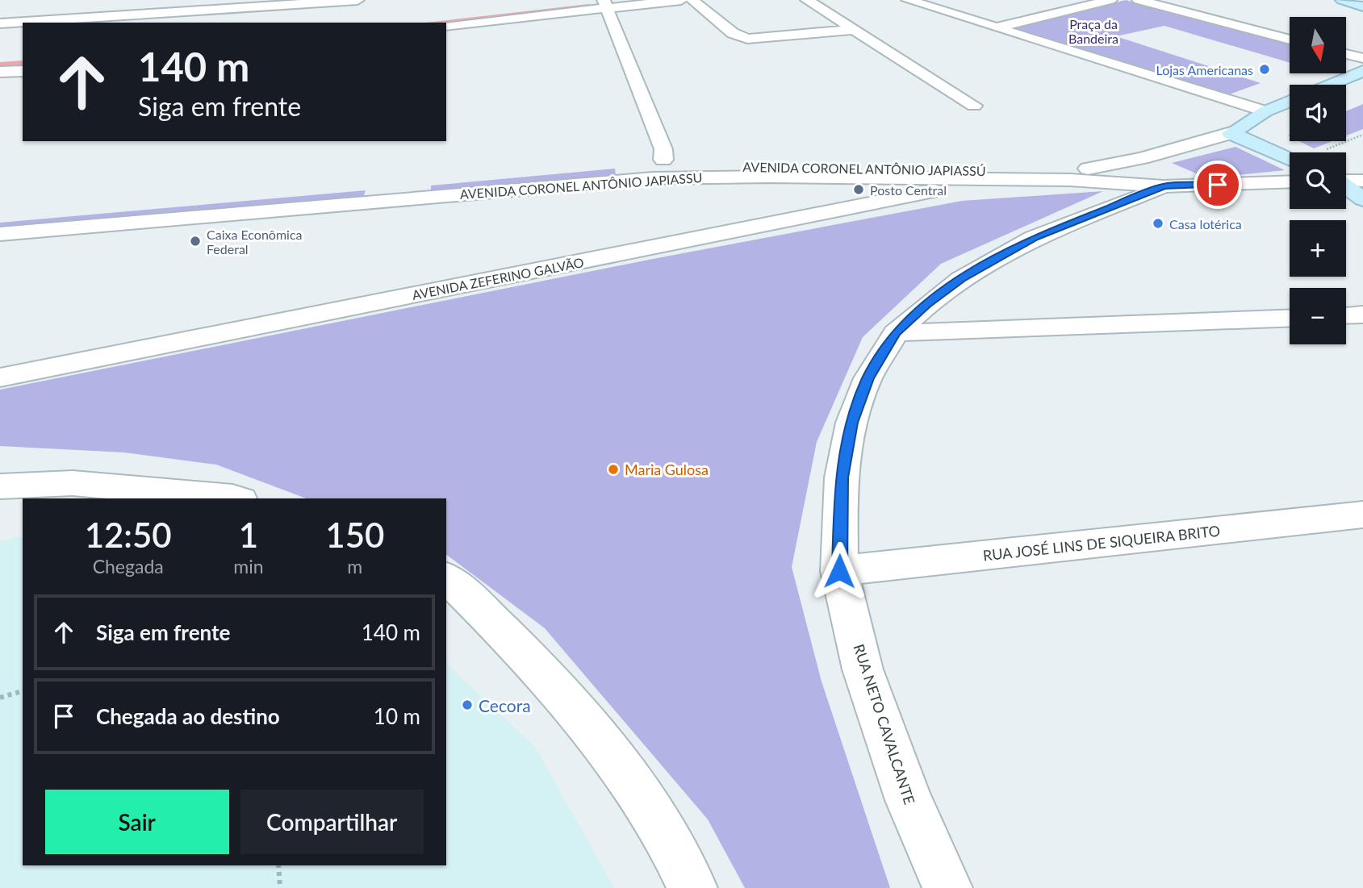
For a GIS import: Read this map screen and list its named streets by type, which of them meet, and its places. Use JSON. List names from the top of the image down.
{
  "streets": {
    "street": [
      "AVENIDA CORONEL ANTÔNIO JAPIASSÚ",
      "AVENIDA CORONEL ANTÔNIO JAPIASSU",
      "AVENIDA ZEFERINO GALVÃO",
      "RUA JOSÉ LINS DE SIQUEIRA BRITO",
      "RUA NETO CAVALCANTE"
    ]
  },
  "crossings": [
    ["AVENIDA CORONEL ANTÔNIO JAPIASSÚ", "AVENIDA CORONEL ANTÔNIO JAPIASSU"],
    ["AVENIDA CORONEL ANTÔNIO JAPIASSU", "AVENIDA ZEFERINO GALVÃO"],
    ["AVENIDA CORONEL ANTÔNIO JAPIASSU", "RUA NETO CAVALCANTE"],
    ["RUA JOSÉ LINS DE SIQUEIRA BRITO", "RUA NETO CAVALCANTE"]
  ],
  "parks": ["Praça da Bandeira"],
  "places": [
    "Lojas Americanas",
    "Posto Central",
    "Casa lotérica",
    "Caixa Econômica Federal",
    "Maria Gulosa",
    "Cecora"
  ],
  "north": "bottom",
  "page": {
    "map_buttons": ["+", "−"],
    "turn": ["140 m", "Siga em frente"],
    "eta": [
      "12:50",
      "Chegada",
      "1",
      "min",
      "150",
      "m"
    ],
    "list": [
      {
        "name": "Siga em frente",
        "value": "140 m"
      },
      {
        "name": "Chegada ao destino",
        "value": "10 m"
      }
    ],
    "buttons": ["Sair", "Compartilhar"]
  }
}
